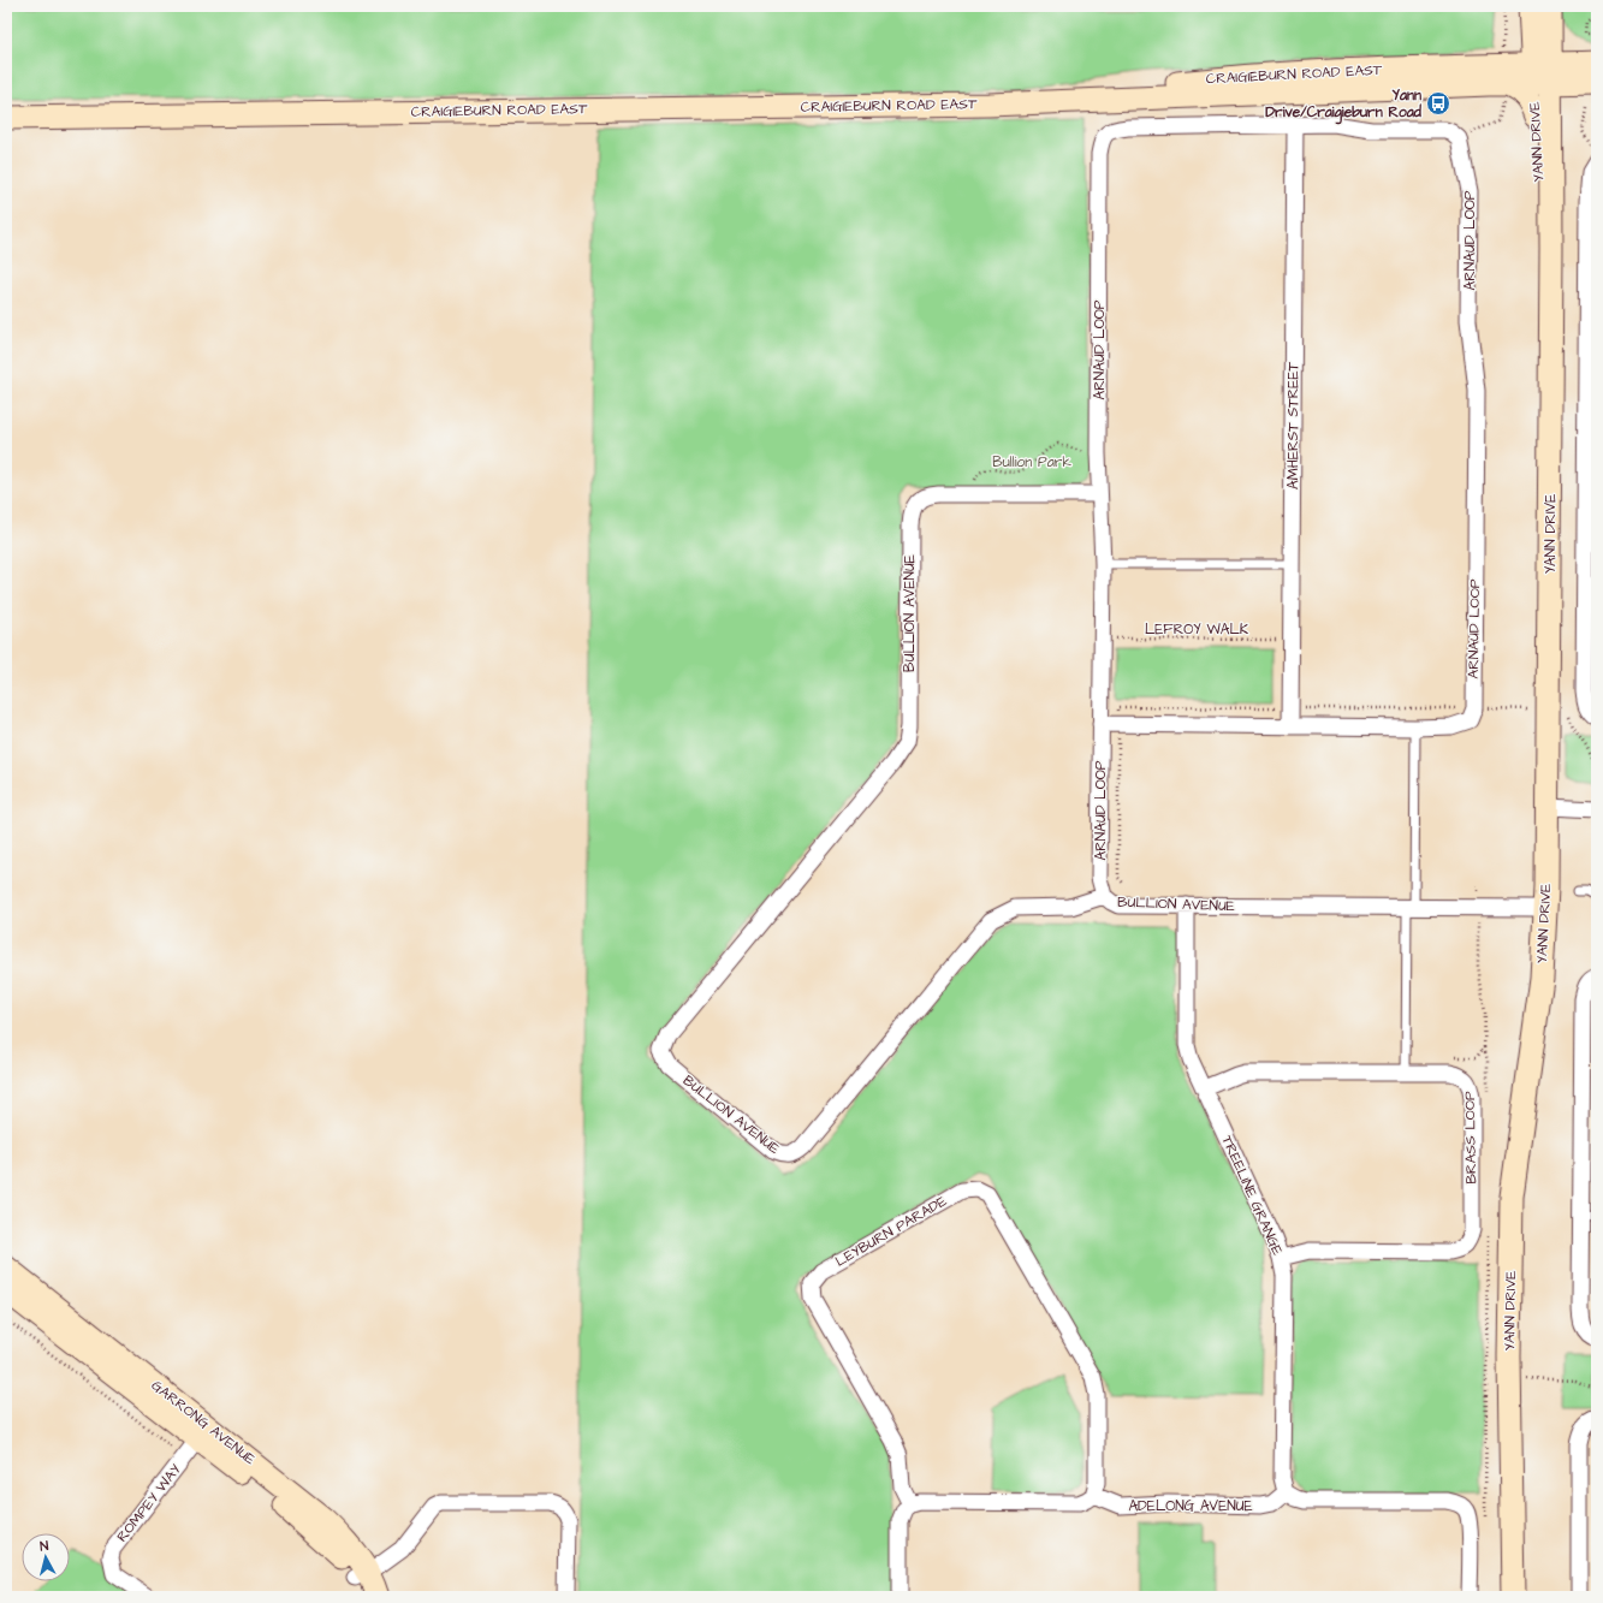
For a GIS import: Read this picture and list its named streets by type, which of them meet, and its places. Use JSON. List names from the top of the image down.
{
  "streets": {
    "street": [
      "CRAIGIEBURN ROAD EAST",
      "YANN DRIVE",
      "ARNAUD LOOP",
      "AMHERST STREET",
      "BULLION AVENUE",
      "BRASS LOOP",
      "TREELINE GRANGE",
      "LEYBURN PARADE",
      "GARRONG AVENUE",
      "ROMPEY WAY",
      "ADELONG AVENUE"
    ],
    "path": ["LEFROY WALK"]
  },
  "crossings": [
    ["CRAIGIEBURN ROAD EAST", "YANN DRIVE"],
    ["YANN DRIVE", "BULLION AVENUE"],
    ["ARNAUD LOOP", "AMHERST STREET"],
    ["ARNAUD LOOP", "BULLION AVENUE"],
    ["ARNAUD LOOP", "LEFROY WALK"],
    ["AMHERST STREET", "LEFROY WALK"],
    ["BULLION AVENUE", "TREELINE GRANGE"],
    ["BRASS LOOP", "TREELINE GRANGE"],
    ["TREELINE GRANGE", "ADELONG AVENUE"],
    ["LEYBURN PARADE", "ADELONG AVENUE"],
    ["GARRONG AVENUE", "ROMPEY WAY"]
  ],
  "parks": ["Bullion Park"],
  "places": {
    "bus stop": ["Yann Drive/Craigieburn Road"]
  },
  "north": "top"
}
